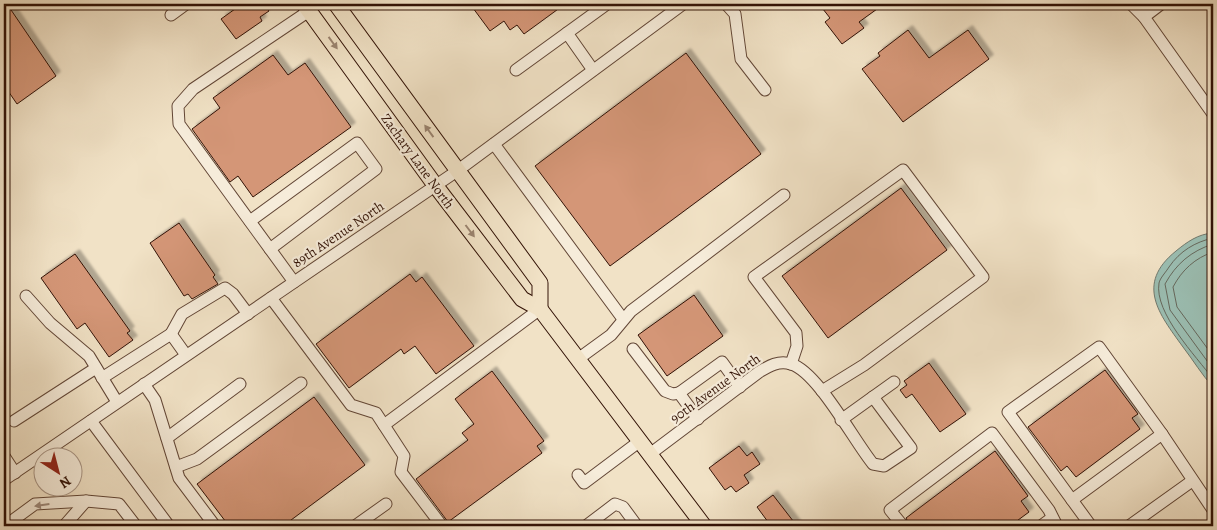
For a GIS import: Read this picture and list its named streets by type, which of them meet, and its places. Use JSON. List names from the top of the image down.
{
  "streets": {
    "main road": ["Zachary Lane North"],
    "street": ["89th Avenue North", "90th Avenue North"]
  },
  "crossings": [
    ["Zachary Lane North", "89th Avenue North"],
    ["Zachary Lane North", "90th Avenue North"]
  ],
  "north": "bottom right"
}
